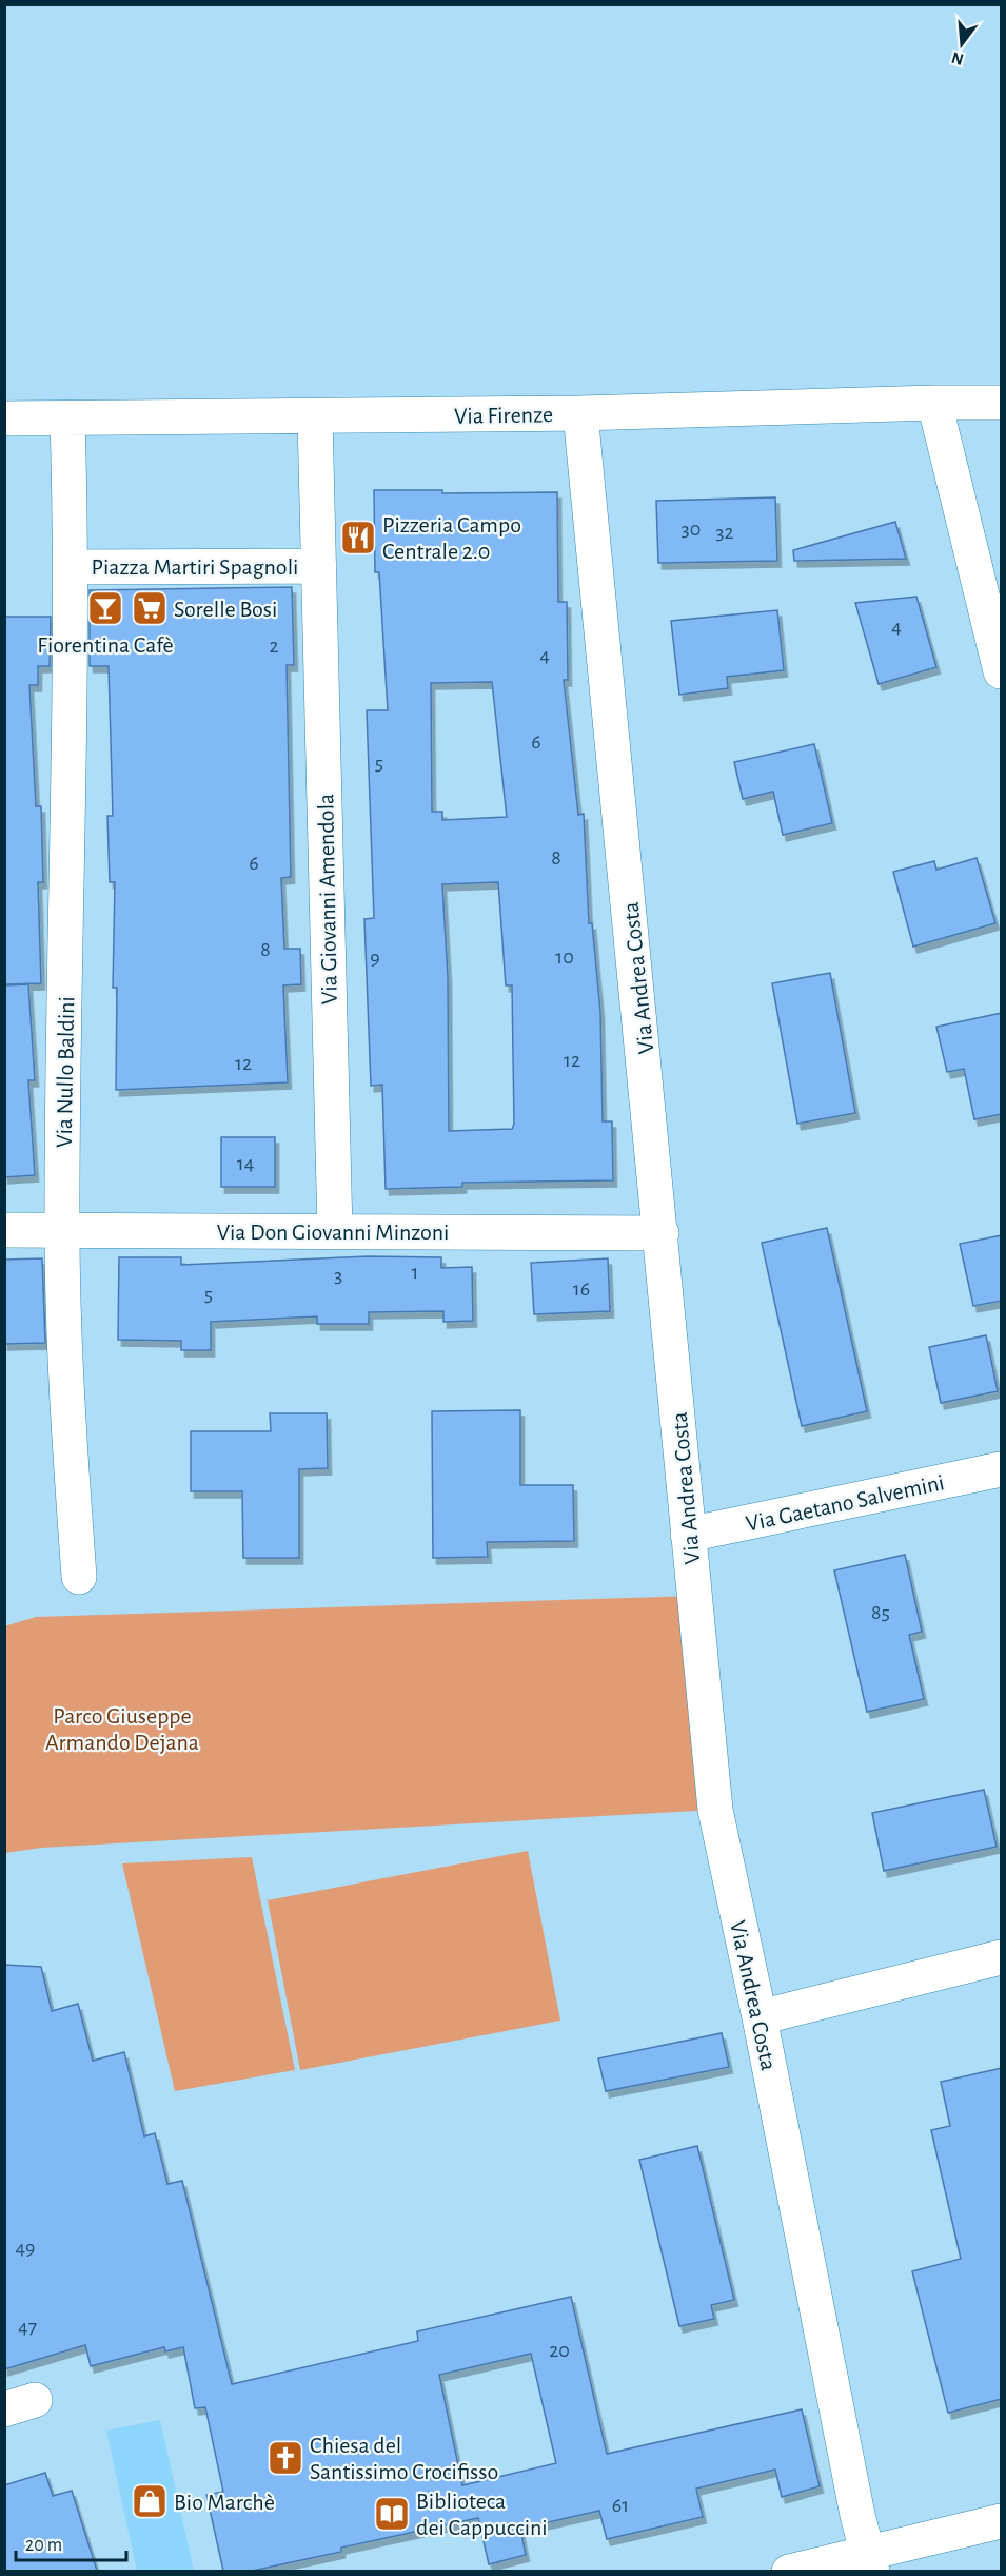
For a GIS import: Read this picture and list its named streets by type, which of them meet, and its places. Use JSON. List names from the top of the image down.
{
  "streets": {
    "street": [
      "Via Firenze",
      "Piazza Martiri Spagnoli",
      "Via Giovanni Amendola",
      "Via Andrea Costa",
      "Via Nullo Baldini",
      "Via Don Giovanni Minzoni",
      "Via Gaetano Salvemini"
    ]
  },
  "crossings": [
    ["Via Firenze", "Piazza Martiri Spagnoli"],
    ["Via Firenze", "Via Andrea Costa"],
    ["Piazza Martiri Spagnoli", "Via Giovanni Amendola"],
    ["Piazza Martiri Spagnoli", "Via Nullo Baldini"],
    ["Via Giovanni Amendola", "Via Don Giovanni Minzoni"],
    ["Via Andrea Costa", "Via Don Giovanni Minzoni"],
    ["Via Andrea Costa", "Via Gaetano Salvemini"],
    ["Via Nullo Baldini", "Via Don Giovanni Minzoni"]
  ],
  "parks": ["Parco Giuseppe Armando Dejana"],
  "places": {
    "restaurant": ["Pizzeria Campo Centrale 2.0"],
    "bar": ["Fiorentina Cafè"],
    "supermarket": ["Sorelle Bosi"],
    "church": ["Chiesa del Santissimo Crocifisso"],
    "shop": ["Bio Marchè"],
    "library": ["Biblioteca dei Cappuccini"]
  },
  "house_numbers": [
    "30",
    "32",
    "4",
    "2",
    "4",
    "6",
    "5",
    "8",
    "6",
    "8",
    "10",
    "9",
    "12",
    "12",
    "14",
    "1",
    "3",
    "16",
    "5",
    "85",
    "49",
    "47",
    "20",
    "61"
  ],
  "scale_bar": "20 m",
  "north": "bottom"
}
